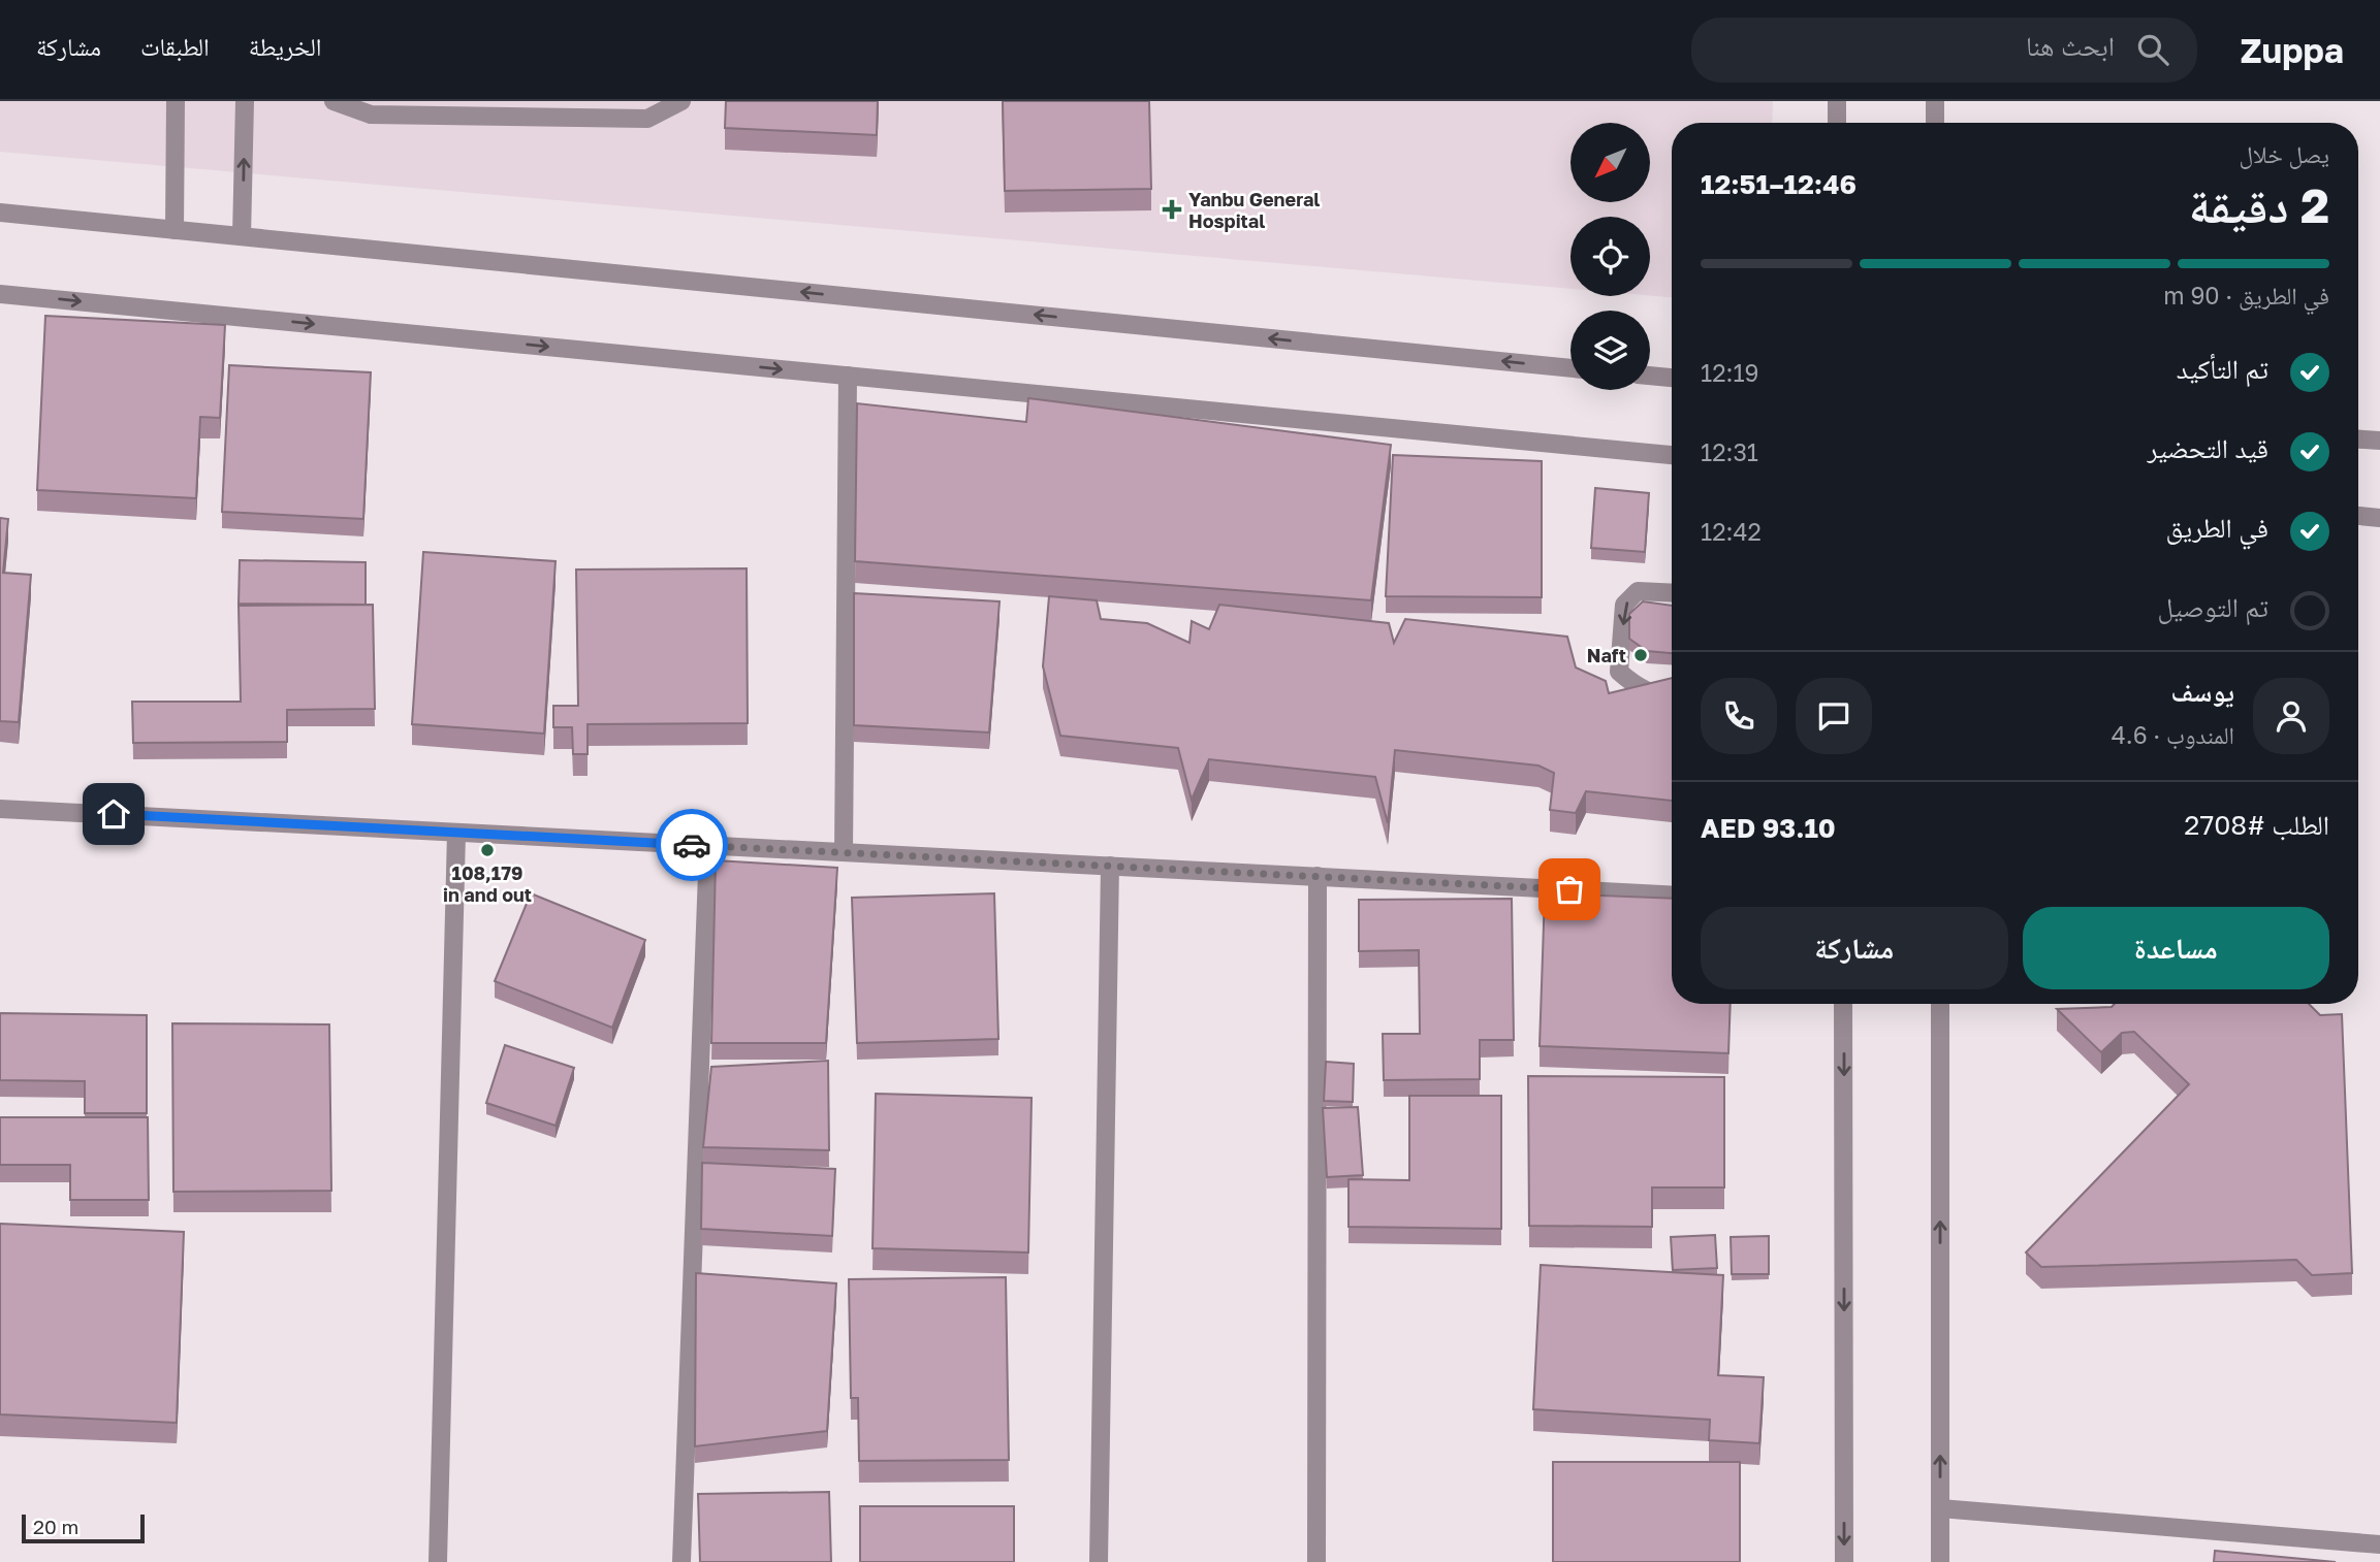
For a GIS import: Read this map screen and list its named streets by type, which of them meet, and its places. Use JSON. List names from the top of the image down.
{
  "places": {
    "health": ["Yanbu General Hospital"],
    "other": ["Naft", "108,179 in and out"]
  },
  "scale_bar": "20 m",
  "north": "bottom left",
  "page": {
    "header": "Zuppa",
    "search": "ابحث هنا",
    "nav": ["الخريطة", "الطبقات", "مشاركة"],
    "heading": ["2 دقيقة", "يصل خلال", "12:46–12:51"],
    "panel": [
      "يوسف",
      "المندوب · 4.6",
      "الطلب #2708",
      "AED 93.10"
    ],
    "bar": "في الطريق · 90 m",
    "list": [
      ["تم التأكيد", "12:19"],
      ["قيد التحضير", "12:31"],
      ["في الطريق", "12:42"],
      "تم التوصيل"
    ],
    "buttons": ["مساعدة", "مشاركة"],
    "scale": "20 m"
  }
}
